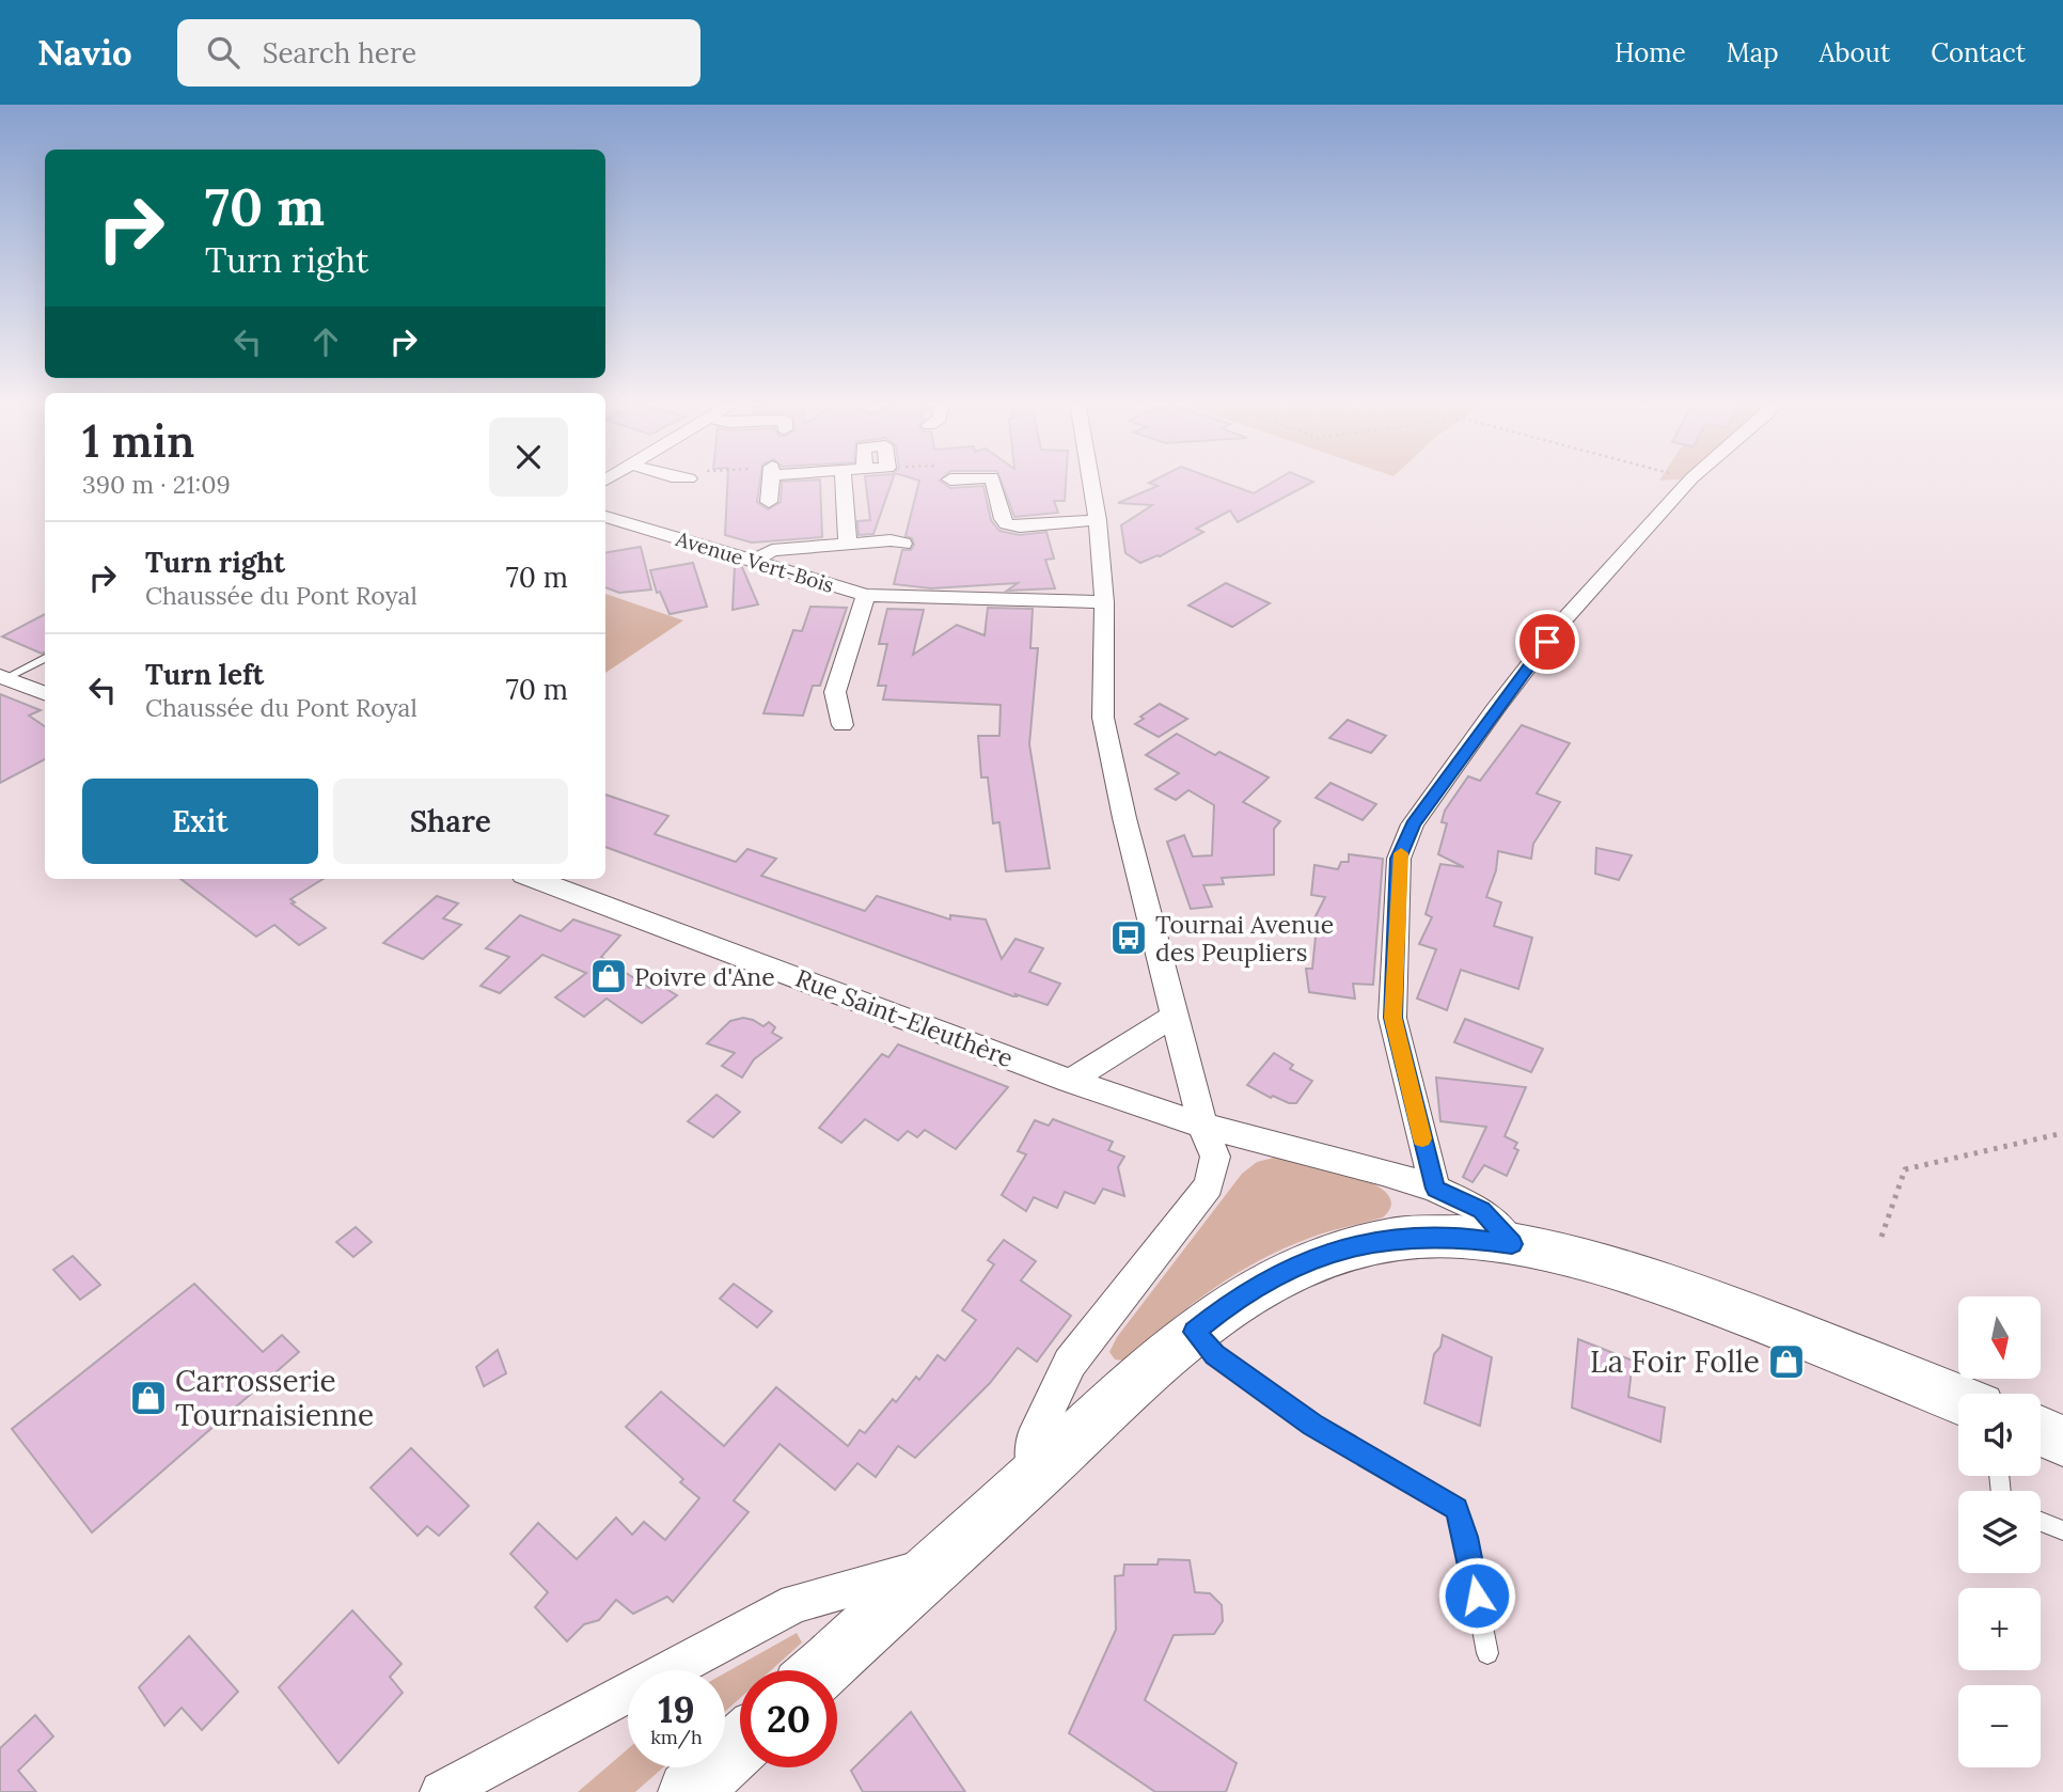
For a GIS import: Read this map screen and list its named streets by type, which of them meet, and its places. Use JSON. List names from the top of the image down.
{
  "streets": {
    "street": ["Avenue Vert-Bois", "Rue Saint-Eleuthère"]
  },
  "places": {
    "bus stop": ["Tournai Avenue des Peupliers"],
    "shop": ["Poivre d'Ane", "La Foir Folle", "Carrosserie Tournaisienne"]
  },
  "north": "bottom",
  "page": {
    "header": "Navio",
    "search": "Search here",
    "nav": [
      "Home",
      "Map",
      "About",
      "Contact"
    ],
    "turn": ["70 m", "Turn right"],
    "heading": ["1 min", "390 m · 21:09"],
    "list": [
      {
        "name": "Turn right",
        "note": "Chaussée du Pont Royal",
        "value": "70 m"
      },
      {
        "name": "Turn left",
        "note": "Chaussée du Pont Royal",
        "value": "70 m"
      }
    ],
    "buttons": ["Exit", "Share"],
    "map_buttons": ["+", "−"],
    "speed": "19 km/h",
    "limit": "20"
  }
}
